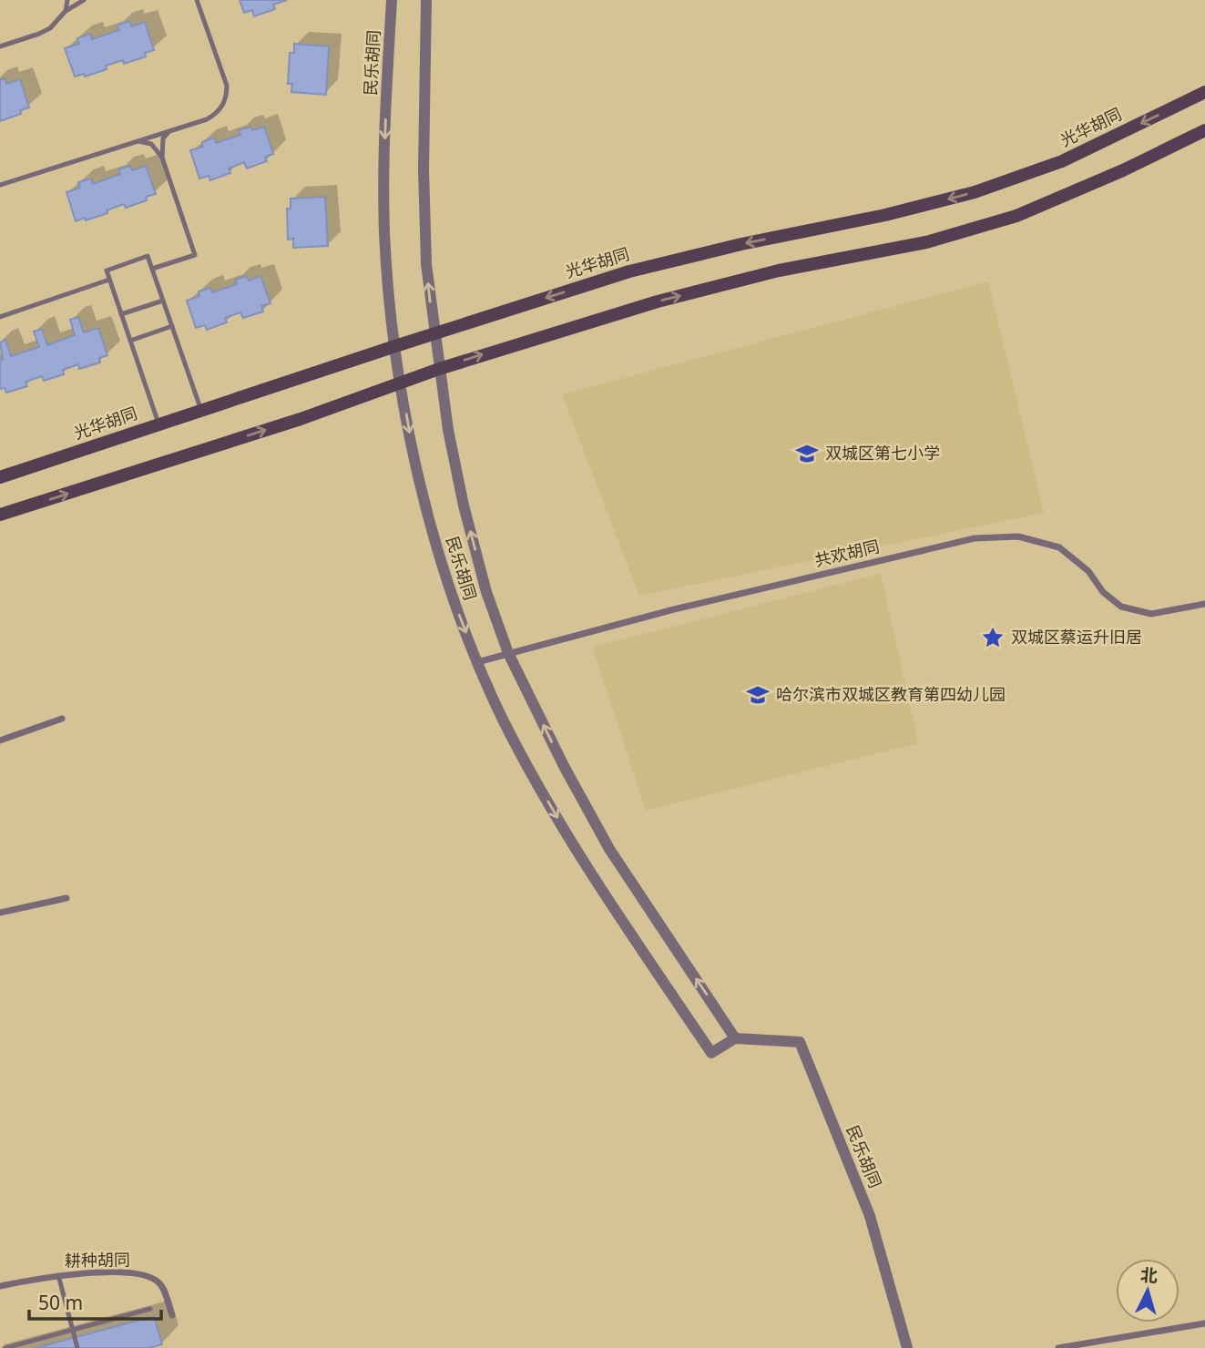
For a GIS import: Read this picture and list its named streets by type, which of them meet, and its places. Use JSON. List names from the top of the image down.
{
  "streets": {
    "main road": ["光华胡同"],
    "street": ["民乐胡同", "共欢胡同", "耕种胡同"]
  },
  "crossings": [
    ["民乐胡同", "光华胡同"],
    ["民乐胡同", "共欢胡同"]
  ],
  "places": {
    "school or university": ["双城区第七小学", "哈尔滨市双城区教育第四幼儿园"],
    "place": ["双城区蔡运升旧居"]
  },
  "scale_bar": "50 m",
  "north": "top"
}
